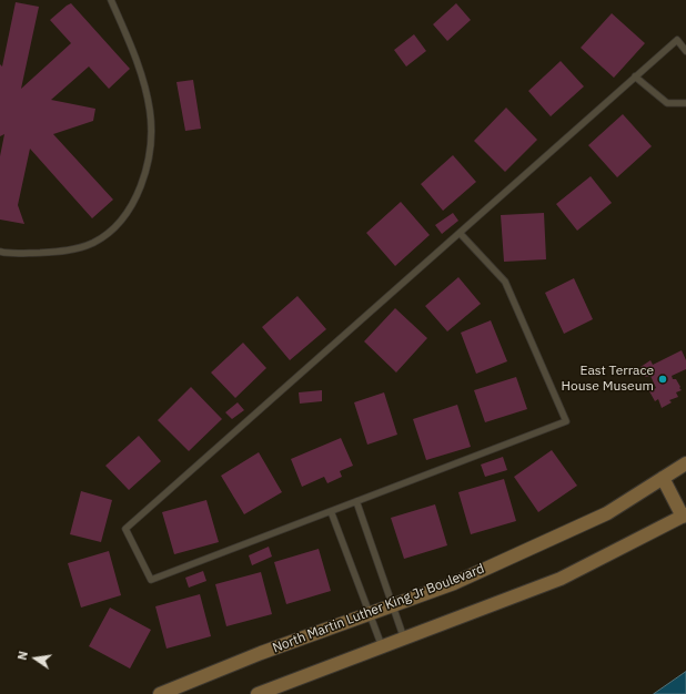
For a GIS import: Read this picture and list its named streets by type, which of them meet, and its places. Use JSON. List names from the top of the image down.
{
  "streets": {
    "main road": ["North Martin Luther King Jr Boulevard"]
  },
  "places": ["East Terrace House Museum"],
  "north": "left"
}
